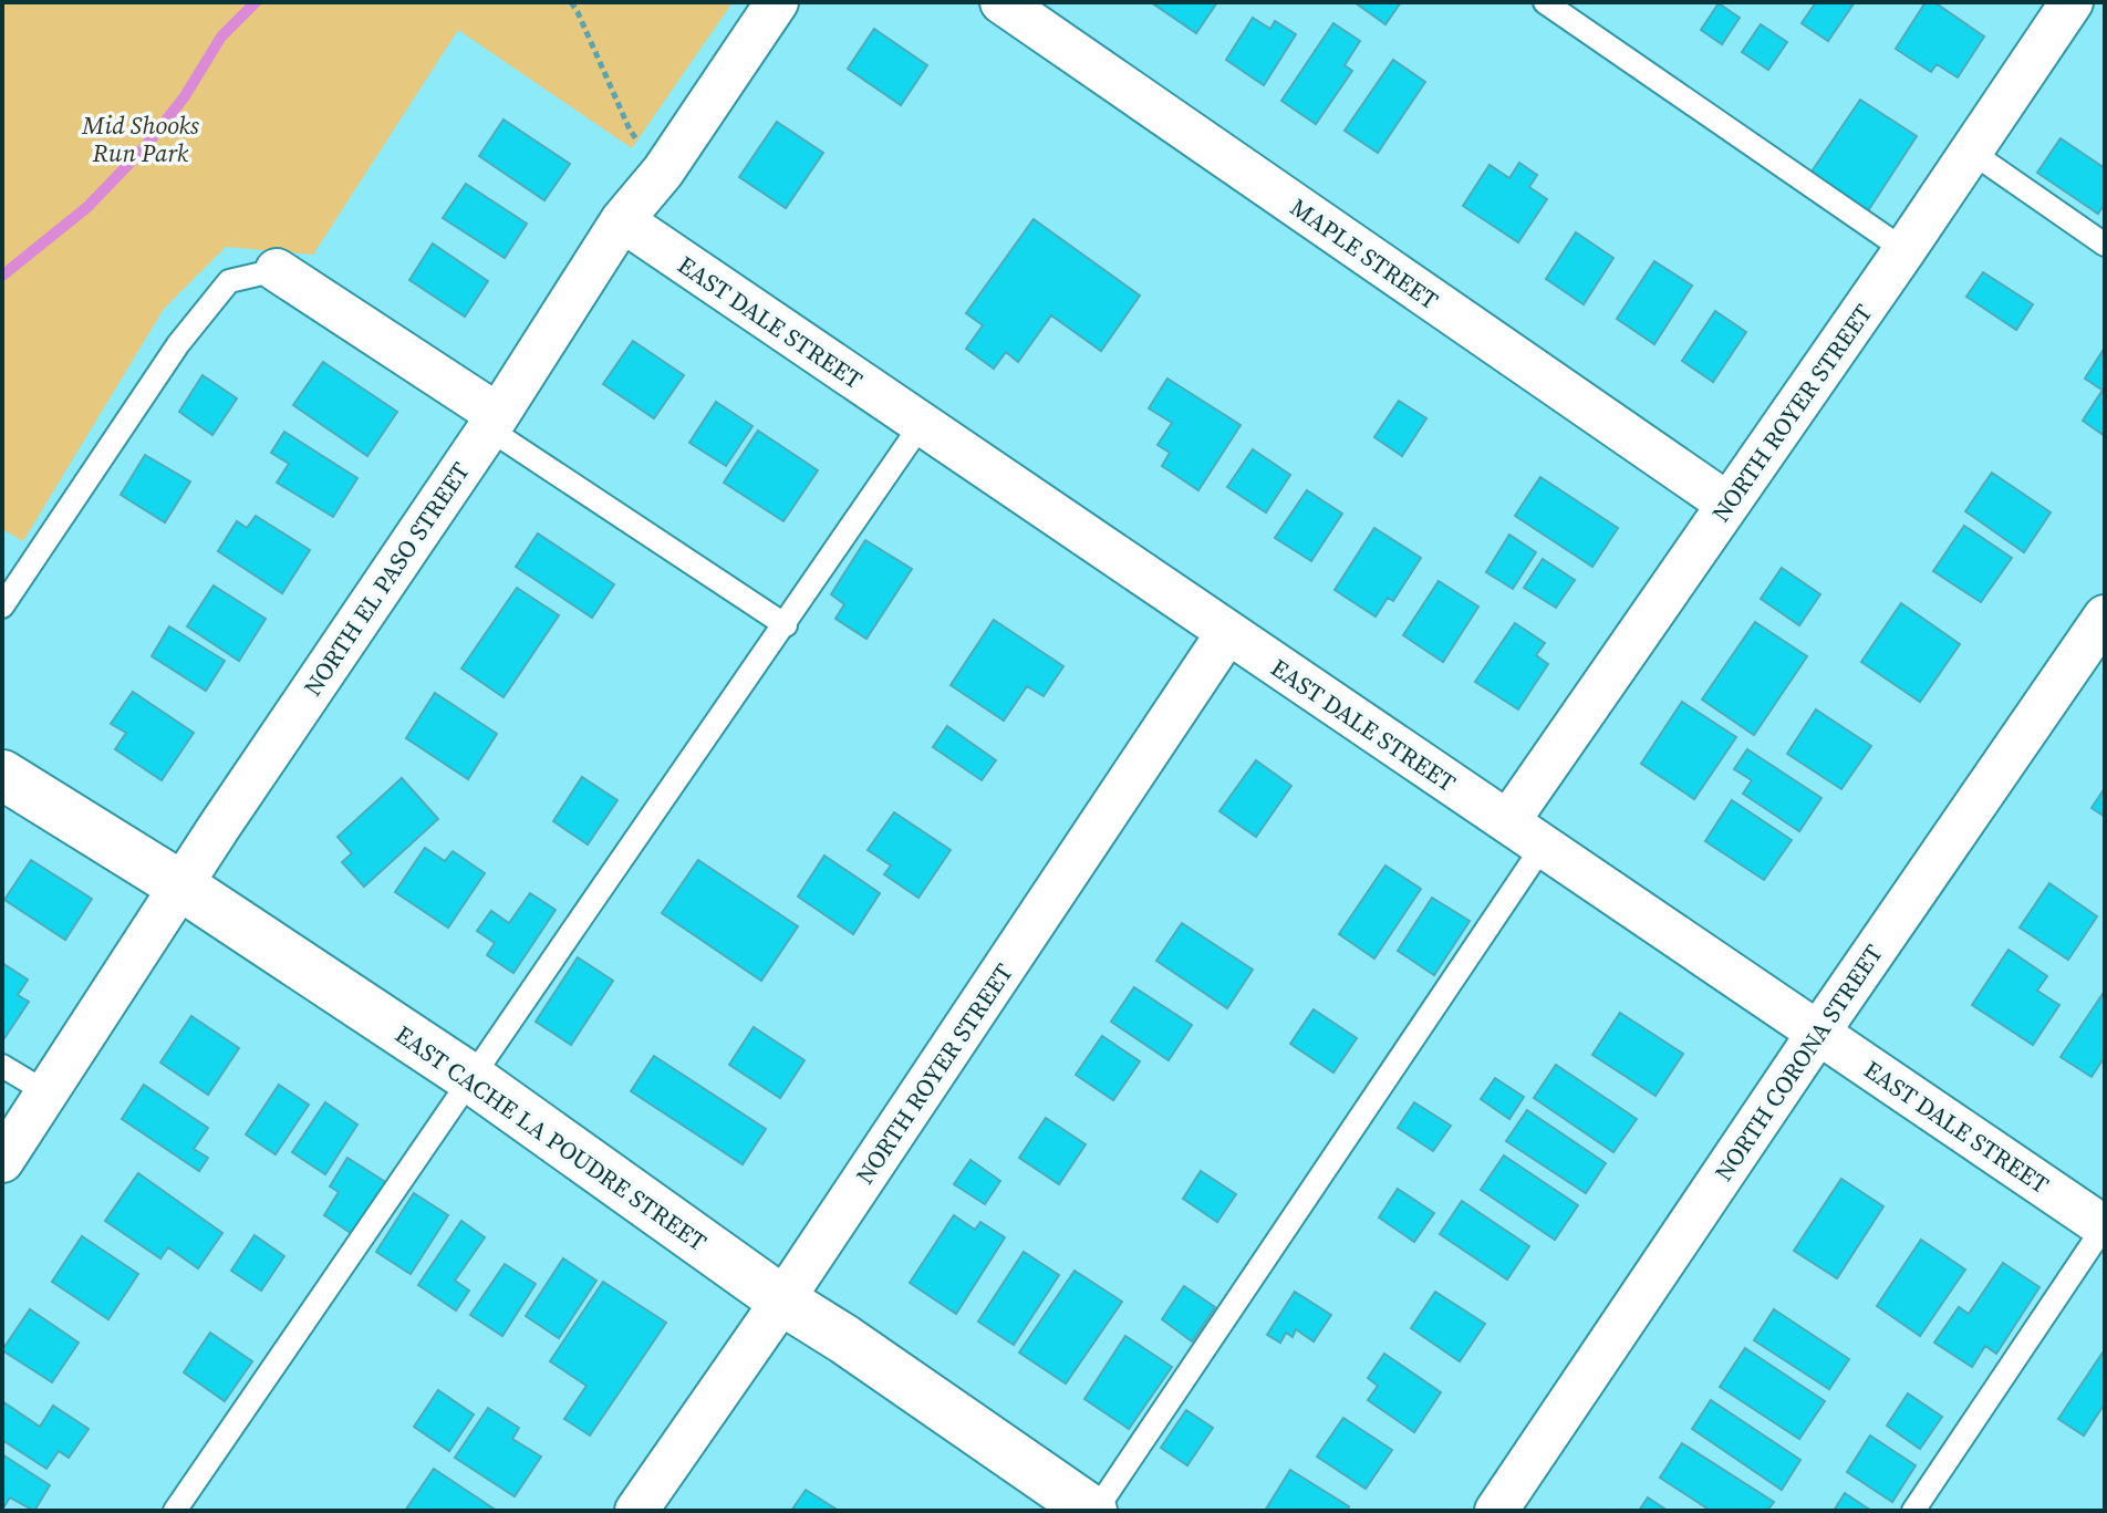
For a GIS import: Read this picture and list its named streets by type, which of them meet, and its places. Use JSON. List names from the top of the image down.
{
  "streets": {
    "street": [
      "MAPLE STREET",
      "EAST DALE STREET",
      "NORTH ROYER STREET",
      "NORTH EL PASO STREET",
      "NORTH CORONA STREET",
      "EAST CACHE LA POUDRE STREET"
    ]
  },
  "crossings": [
    ["MAPLE STREET", "NORTH ROYER STREET"],
    ["EAST DALE STREET", "NORTH ROYER STREET"],
    ["EAST DALE STREET", "NORTH EL PASO STREET"],
    ["EAST DALE STREET", "NORTH CORONA STREET"],
    ["NORTH ROYER STREET", "EAST CACHE LA POUDRE STREET"],
    ["NORTH EL PASO STREET", "EAST CACHE LA POUDRE STREET"]
  ],
  "parks": ["Mid Shooks Run Park"]
}
